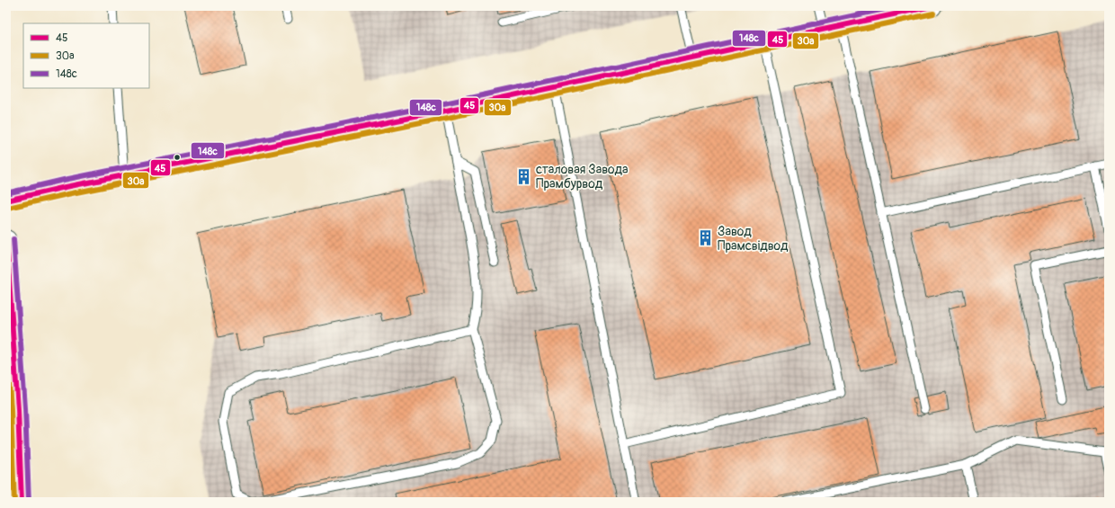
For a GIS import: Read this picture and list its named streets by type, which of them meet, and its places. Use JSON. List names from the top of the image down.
{
  "places": {
    "building": ["сталовая Завода Прамбурвод", "Завод Прамсвідвод"]
  },
  "lines": ["transit line 45", "transit line 148с", "transit line 30а"],
  "legend": ["45", "30а", "148с"]
}
